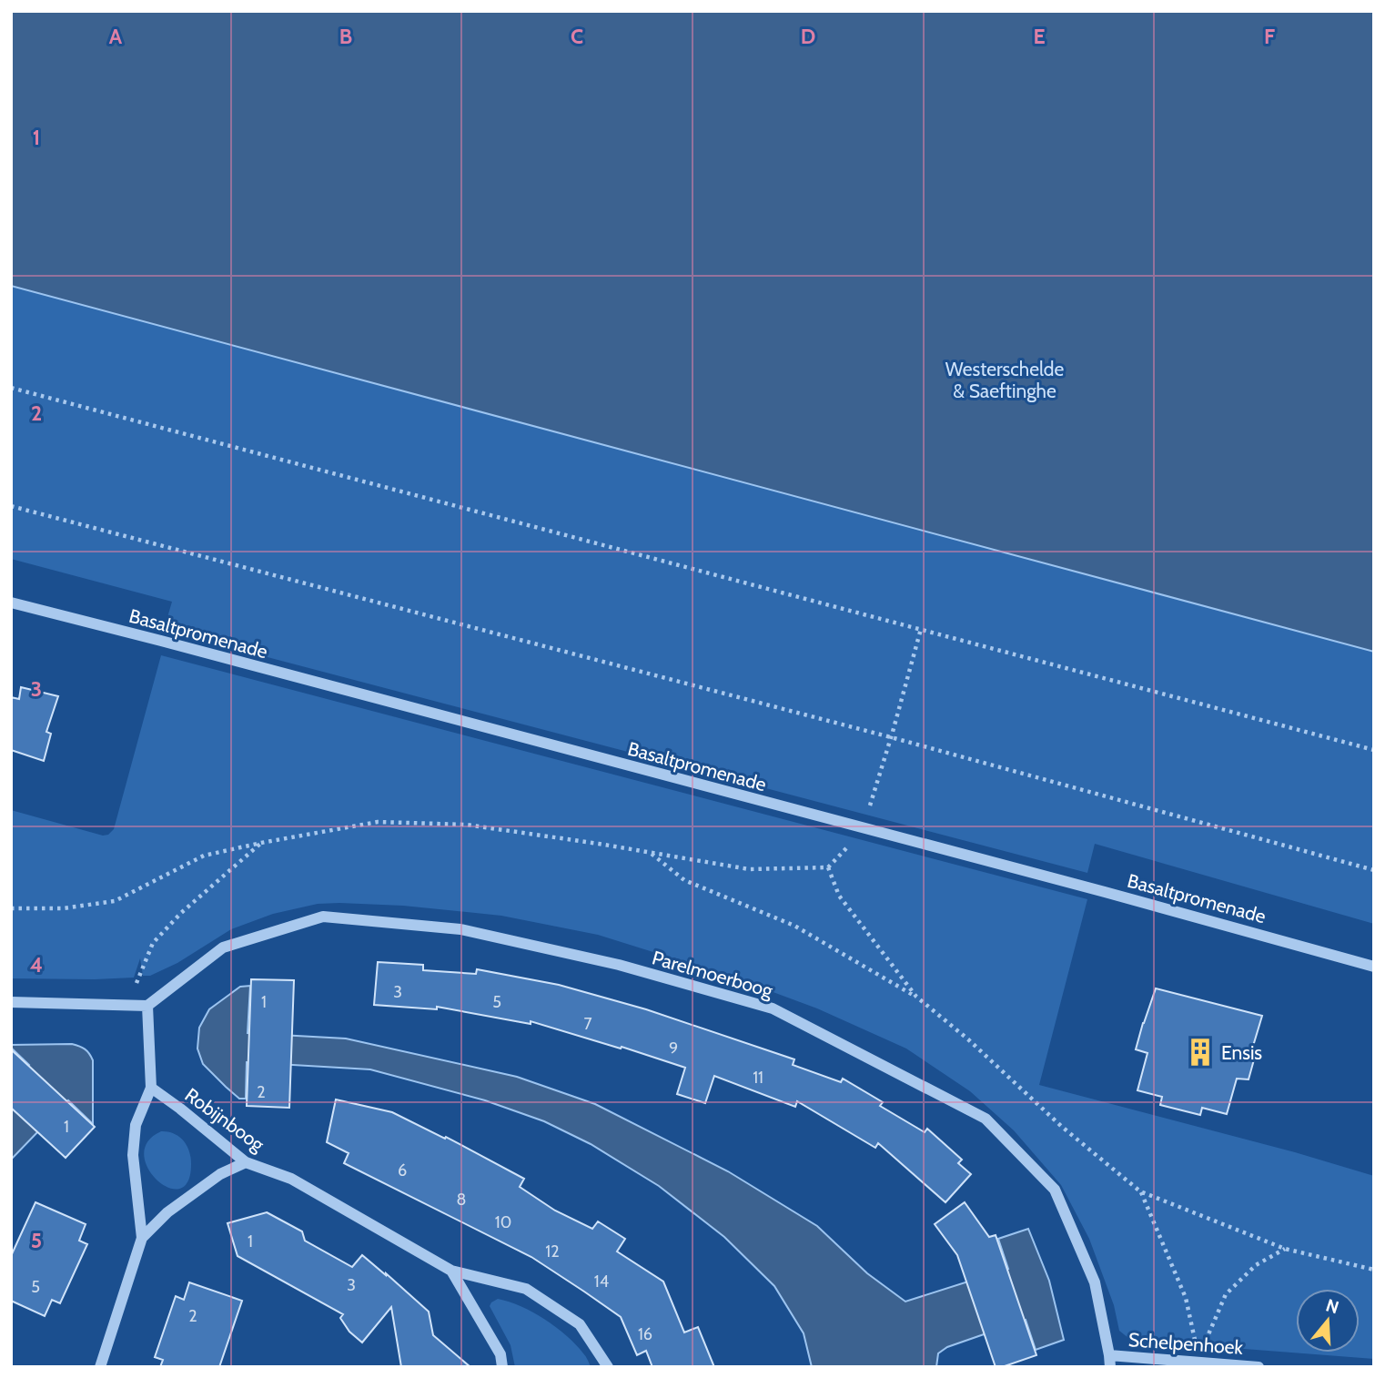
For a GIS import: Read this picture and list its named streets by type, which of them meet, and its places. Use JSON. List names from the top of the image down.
{
  "streets": {
    "street": [
      "Basaltpromenade",
      "Parelmoerboog",
      "Robijnboog",
      "Schelpenhoek"
    ]
  },
  "crossings": [
    ["Parelmoerboog", "Schelpenhoek"]
  ],
  "parks": ["Westerschelde & Saeftinghe"],
  "places": {
    "building": ["Ensis"]
  },
  "house_numbers": [
    "3",
    "1",
    "5",
    "7",
    "9",
    "11",
    "2",
    "1",
    "6",
    "8",
    "10",
    "1",
    "12",
    "14",
    "3",
    "5",
    "2",
    "16"
  ],
  "north": "top",
  "grid": {
    "columns": [
      "A",
      "B",
      "C",
      "D",
      "E",
      "F"
    ],
    "rows": [
      "1",
      "2",
      "3",
      "4",
      "5"
    ]
  }
}
